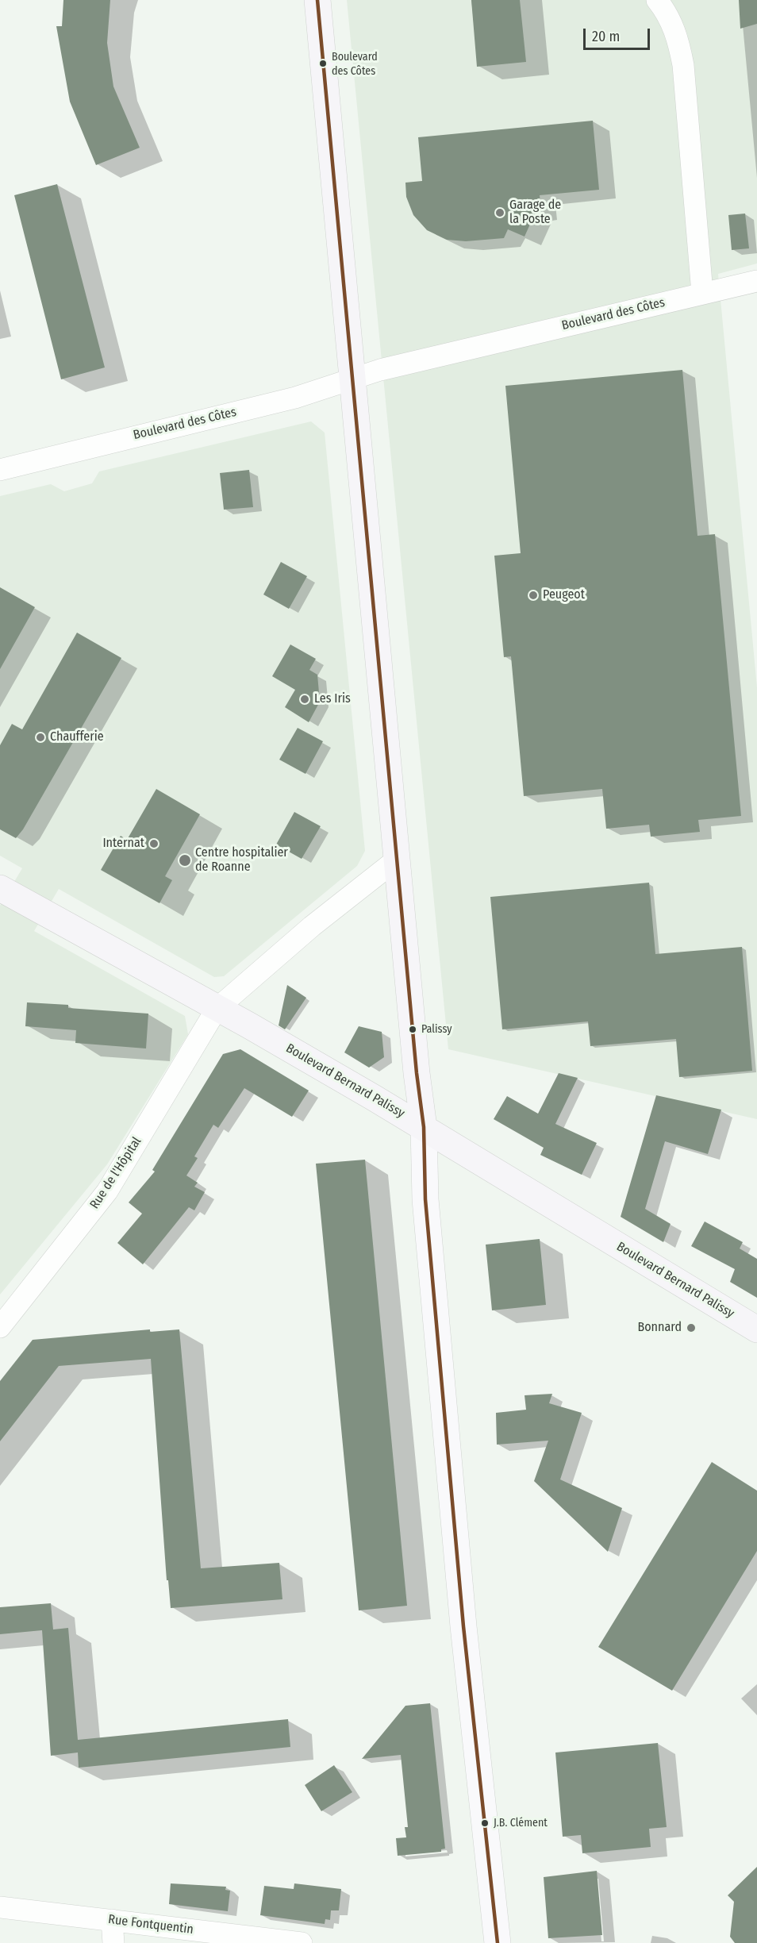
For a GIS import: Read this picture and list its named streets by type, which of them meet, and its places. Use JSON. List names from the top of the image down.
{
  "streets": {
    "main road": ["Boulevard Bernard Palissy"],
    "street": ["Boulevard des Côtes", "Rue de l'Hôpital", "Rue Fontquentin"]
  },
  "crossings": [
    ["Boulevard Bernard Palissy", "Rue de l'Hôpital"]
  ],
  "places": [
    "Boulevard des Côtes",
    "Garage de la Poste",
    "Peugeot",
    "Les Iris",
    "Chaufferie",
    "Internat",
    "Centre hospitalier de Roanne",
    "Palissy",
    "Bonnard",
    "J.B. Clément"
  ],
  "scale_bar": "20 m"
}
